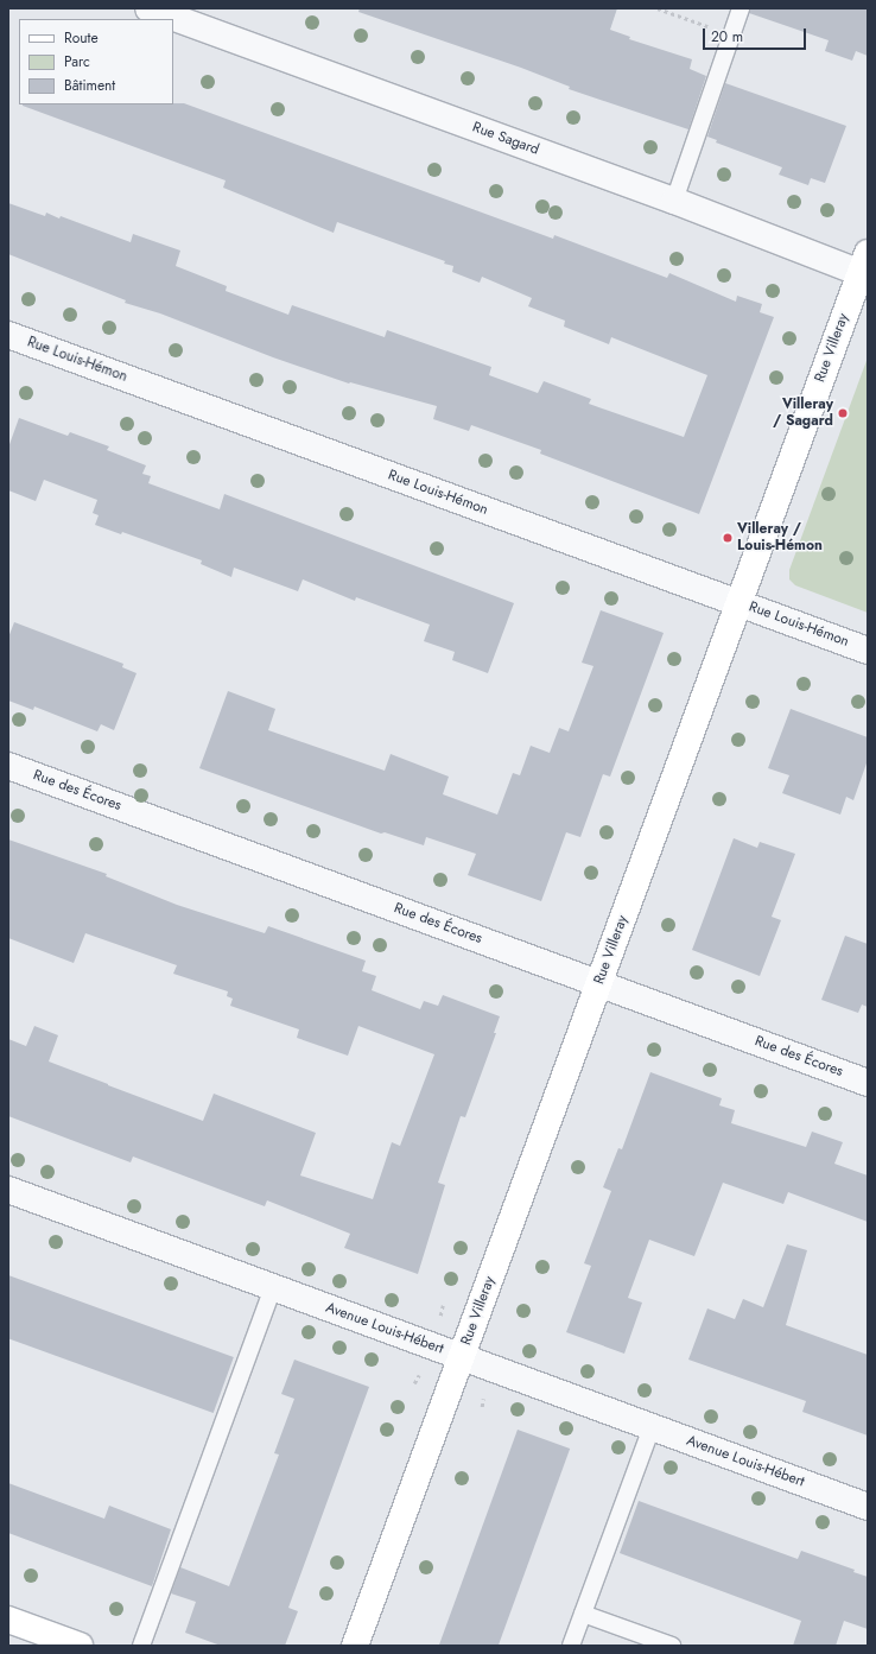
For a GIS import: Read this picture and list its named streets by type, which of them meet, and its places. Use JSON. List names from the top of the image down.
{
  "streets": {
    "street": [
      "Rue Sagard",
      "Rue Villeray",
      "Rue Louis-Hémon",
      "Rue des Écores",
      "Avenue Louis-Hébert"
    ]
  },
  "crossings": [
    ["Rue Sagard", "Rue Villeray"],
    ["Rue Villeray", "Rue Louis-Hémon"],
    ["Rue Villeray", "Rue des Écores"],
    ["Rue Villeray", "Avenue Louis-Hébert"]
  ],
  "places": ["Villeray / Sagard", "Villeray / Louis-Hémon"],
  "legend": ["Route", "Parc", "Bâtiment"],
  "scale_bar": "20 m"
}
